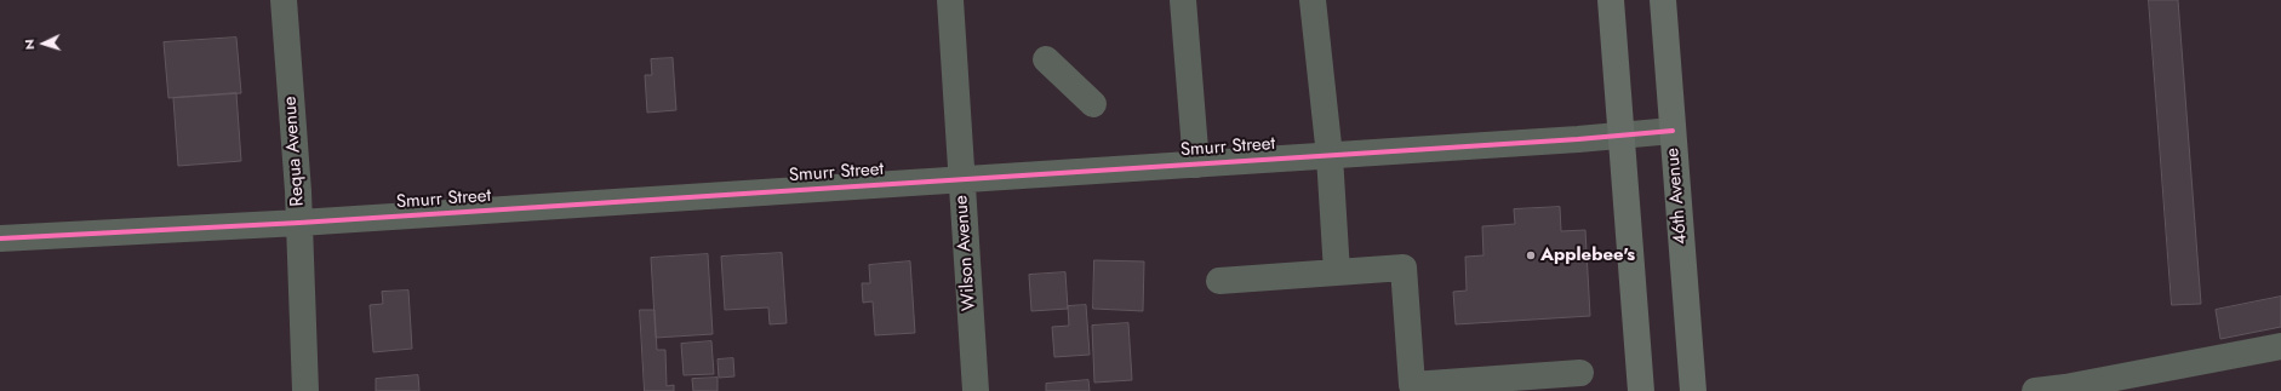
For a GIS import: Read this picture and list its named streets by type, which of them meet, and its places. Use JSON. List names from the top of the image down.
{
  "streets": {
    "main road": ["46th Avenue"],
    "street": ["Smurr Street", "Requa Avenue", "Wilson Avenue"]
  },
  "crossings": [
    ["Smurr Street", "Requa Avenue"],
    ["Smurr Street", "46th Avenue"],
    ["Smurr Street", "Wilson Avenue"]
  ],
  "places": ["Applebee's"],
  "north": "left"
}
